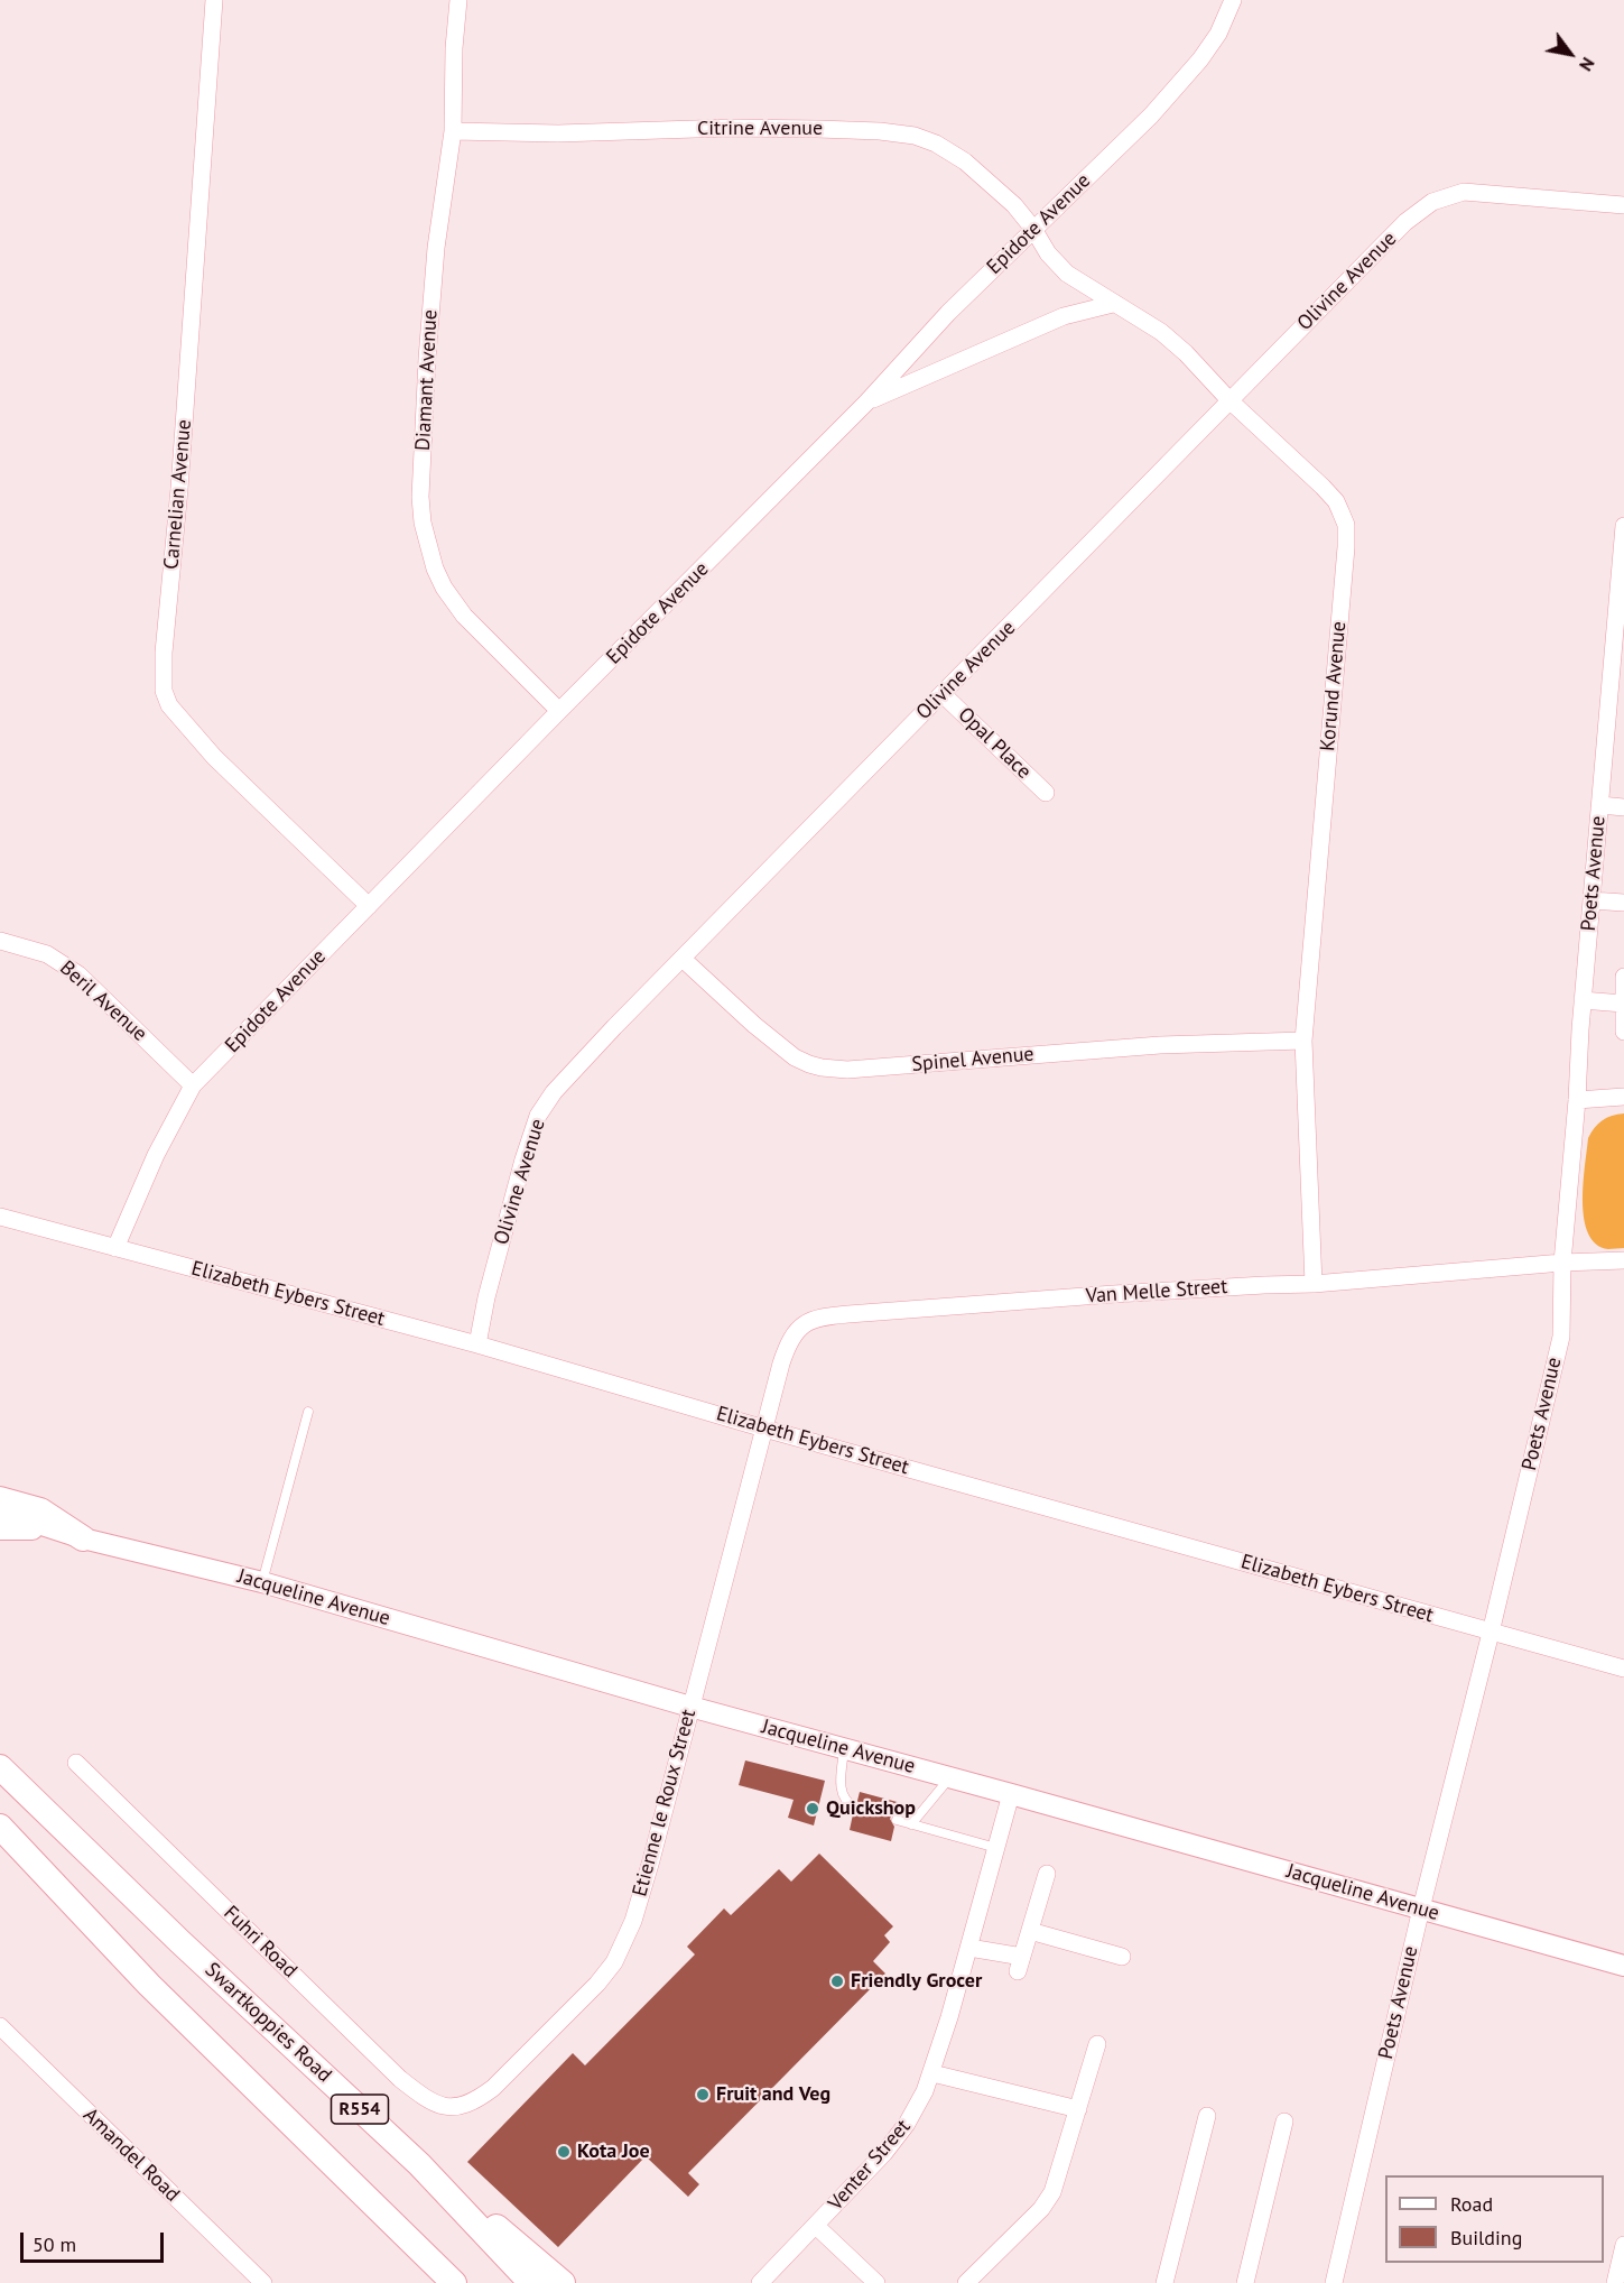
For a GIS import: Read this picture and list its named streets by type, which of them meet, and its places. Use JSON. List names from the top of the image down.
{
  "streets": {
    "main road": ["Swartkoppies Road", "R554"],
    "street": [
      "Citrine Avenue",
      "Epidote Avenue",
      "Olivine Avenue",
      "Diamant Avenue",
      "Carnelian Avenue",
      "Korund Avenue",
      "Opal Place",
      "Poets Avenue",
      "Beril Avenue",
      "Spinel Avenue",
      "Van Melle Street",
      "Elizabeth Eybers Street",
      "Jacqueline Avenue",
      "Etienne le Roux Street",
      "Fuhri Road",
      "Amandel Road",
      "Venter Street"
    ]
  },
  "crossings": [
    ["Citrine Avenue", "Epidote Avenue"],
    ["Citrine Avenue", "Diamant Avenue"],
    ["Citrine Avenue", "Korund Avenue"],
    ["Epidote Avenue", "Diamant Avenue"],
    ["Epidote Avenue", "Carnelian Avenue"],
    ["Epidote Avenue", "Korund Avenue"],
    ["Epidote Avenue", "Beril Avenue"],
    ["Epidote Avenue", "Elizabeth Eybers Street"],
    ["Olivine Avenue", "Korund Avenue"],
    ["Olivine Avenue", "Opal Place"],
    ["Olivine Avenue", "Spinel Avenue"],
    ["Olivine Avenue", "Elizabeth Eybers Street"],
    ["Korund Avenue", "Spinel Avenue"],
    ["Korund Avenue", "Van Melle Street"],
    ["Poets Avenue", "Van Melle Street"],
    ["Poets Avenue", "Elizabeth Eybers Street"],
    ["Poets Avenue", "Jacqueline Avenue"],
    ["Van Melle Street", "Elizabeth Eybers Street"],
    ["Van Melle Street", "Etienne le Roux Street"],
    ["Elizabeth Eybers Street", "Etienne le Roux Street"],
    ["Jacqueline Avenue", "Etienne le Roux Street"],
    ["Jacqueline Avenue", "Venter Street"],
    ["Etienne le Roux Street", "Fuhri Road"]
  ],
  "places": [
    "Quickshop",
    "Friendly Grocer",
    "Fruit and Veg",
    "Kota Joe"
  ],
  "legend": ["Road", "Building"],
  "scale_bar": "50 m",
  "north": "bottom right"
}
